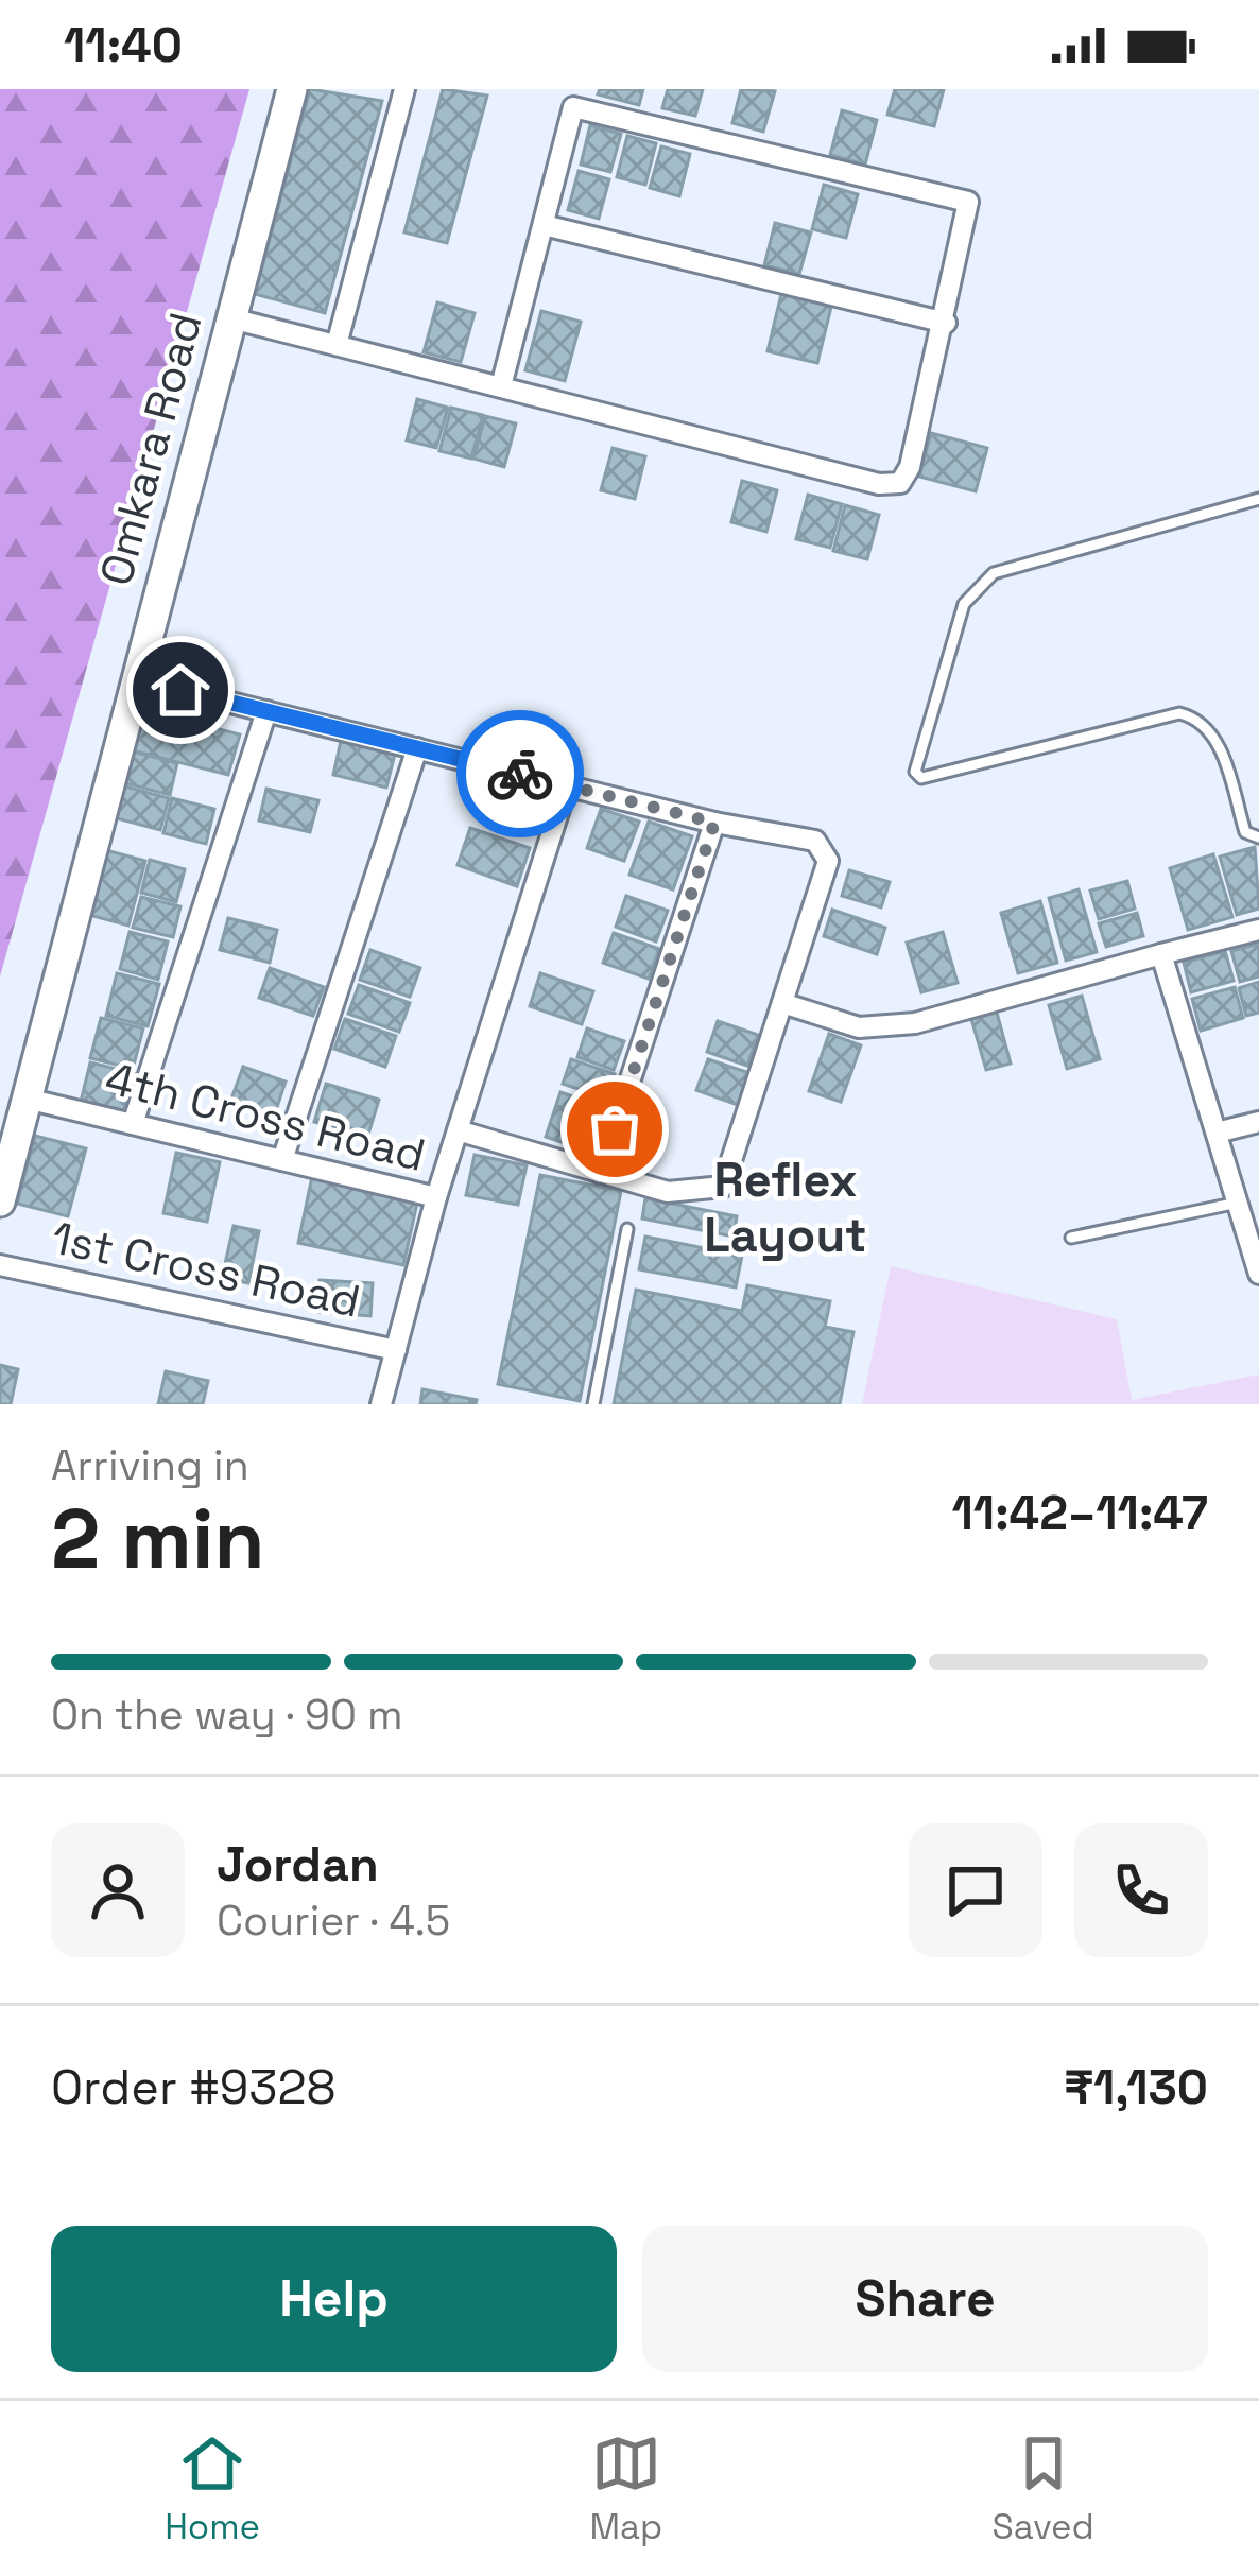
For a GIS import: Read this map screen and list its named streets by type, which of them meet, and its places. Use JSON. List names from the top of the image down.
{
  "streets": {
    "street": ["Omkara Road", "4th Cross Road", "1st Cross Road"]
  },
  "crossings": [
    ["Omkara Road", "4th Cross Road"]
  ],
  "districts": ["Reflex Layout"],
  "page": {
    "status": "11:40",
    "heading": ["2 min", "Arriving in", "11:42–11:47"],
    "panel": [
      "Jordan",
      "Courier · 4.5",
      "Order #9328",
      "₹1,130"
    ],
    "bar": "On the way · 90 m",
    "buttons": ["Help", "Share"],
    "tabs": ["Home", "Map", "Saved"]
  }
}
